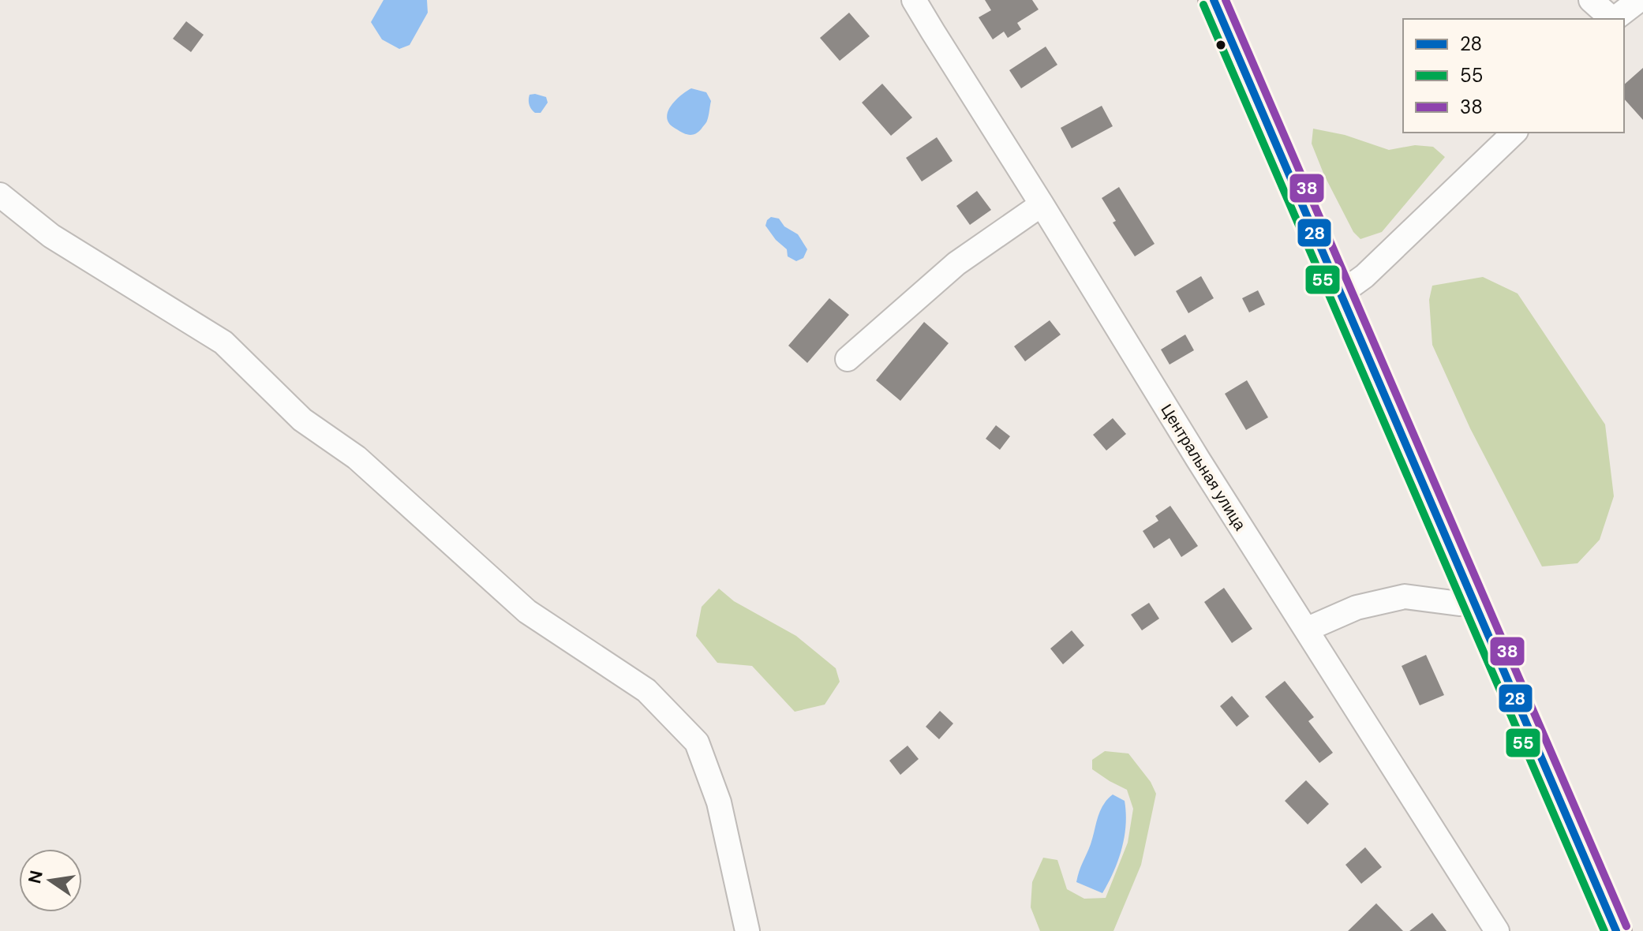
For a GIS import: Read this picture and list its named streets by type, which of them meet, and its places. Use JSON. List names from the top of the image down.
{
  "streets": {
    "street": ["Центральная улица"]
  },
  "lines": ["transit line 28", "transit line 38", "transit line 55"],
  "legend": ["28", "55", "38"],
  "north": "left"
}
